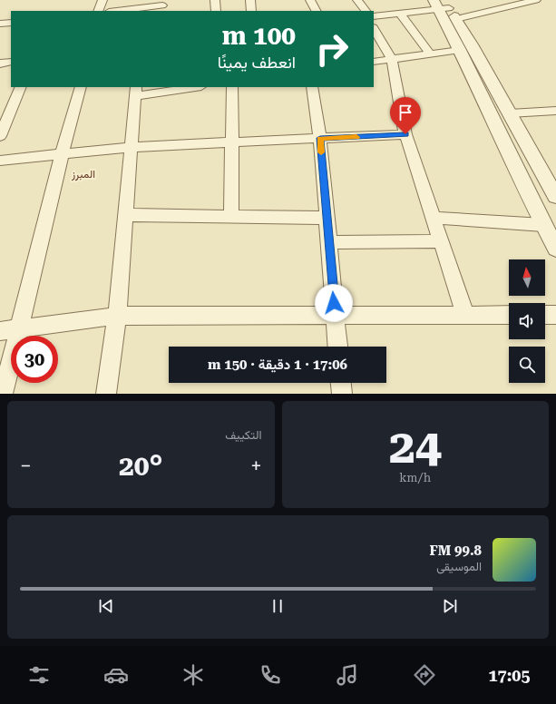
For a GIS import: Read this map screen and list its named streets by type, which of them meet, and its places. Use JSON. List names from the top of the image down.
{
  "districts": ["المبرز"],
  "north": "top",
  "page": {
    "turn": ["100 m", "انعطف يمينًا"],
    "limit": "30",
    "trip": "17:06 · 1 دقيقة · 150 m",
    "tile": [
      ["24", "km/h"],
      "التكييف"
    ],
    "heat": ["−", "20°", "+"],
    "song": ["99.8 FM", "الموسيقى"],
    "tabs": "17:05"
  }
}
